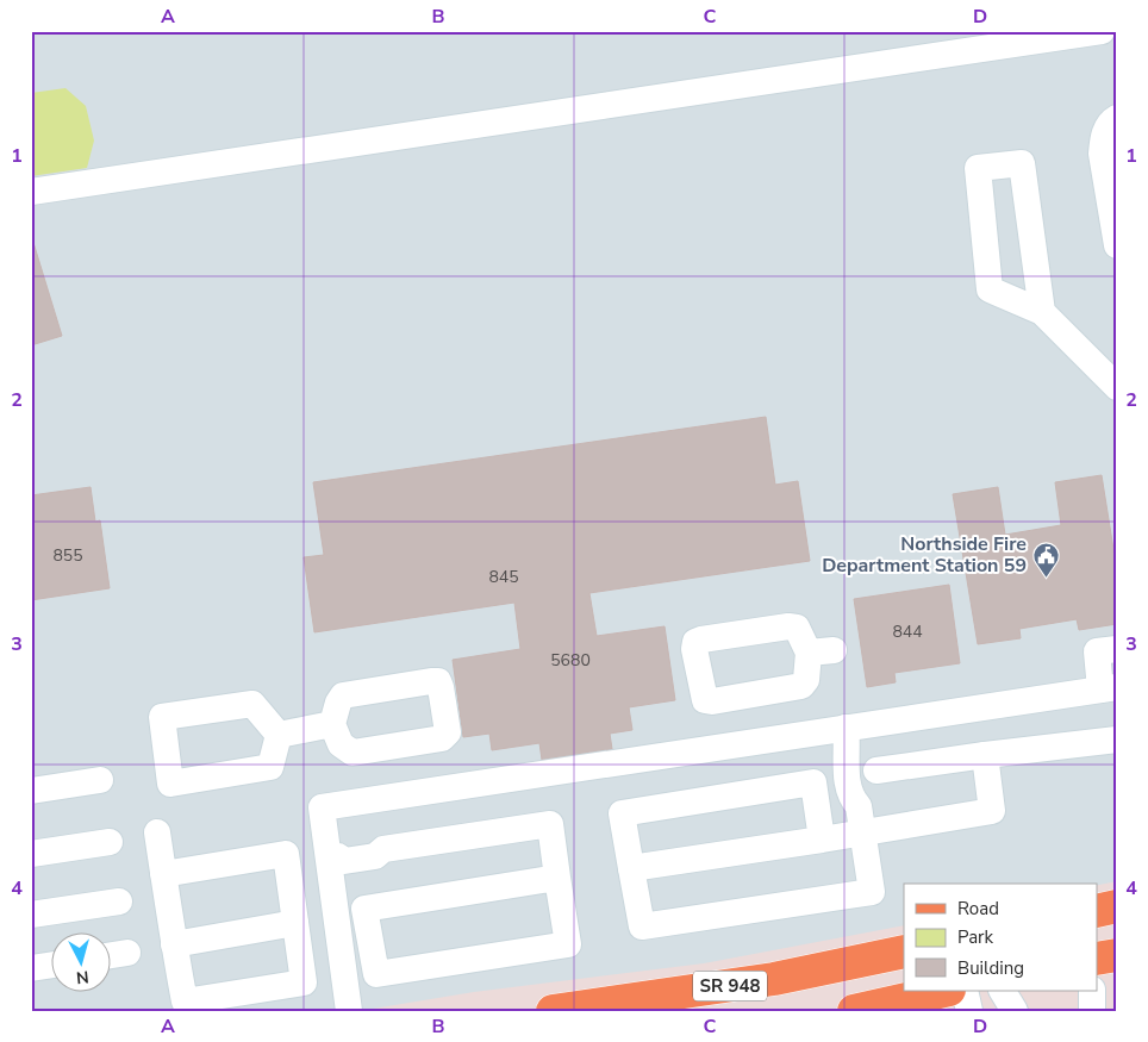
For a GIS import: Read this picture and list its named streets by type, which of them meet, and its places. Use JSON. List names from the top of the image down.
{
  "streets": {
    "main road": ["SR 948"]
  },
  "places": {
    "public building": ["Northside Fire Department Station 59"]
  },
  "house_numbers": [
    "855",
    "845",
    "844",
    "5680"
  ],
  "legend": ["Road", "Park", "Building"],
  "north": "bottom",
  "grid": {
    "columns": [
      "A",
      "B",
      "C",
      "D"
    ],
    "rows": [
      "1",
      "2",
      "3",
      "4"
    ]
  }
}
